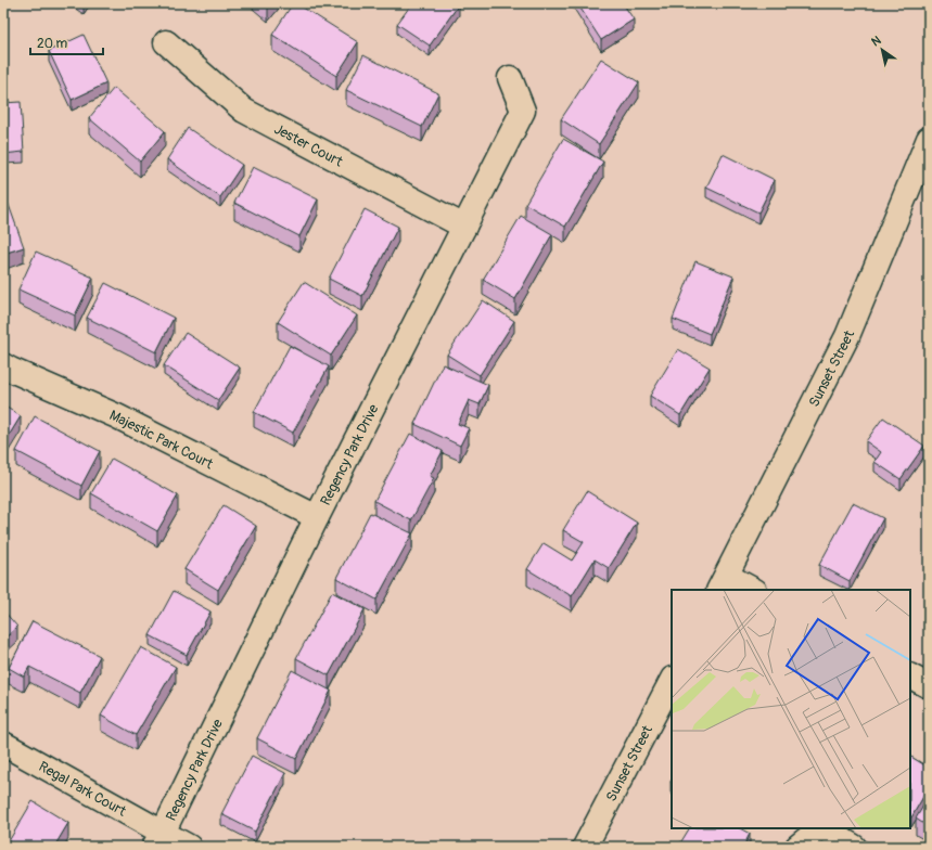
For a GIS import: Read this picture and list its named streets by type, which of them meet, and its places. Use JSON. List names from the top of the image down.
{
  "streets": {
    "street": [
      "Jester Court",
      "Sunset Street",
      "Majestic Park Court",
      "Regency Park Drive",
      "Regal Park Court"
    ]
  },
  "crossings": [
    ["Jester Court", "Regency Park Drive"],
    ["Majestic Park Court", "Regency Park Drive"],
    ["Regency Park Drive", "Regal Park Court"]
  ],
  "scale_bar": "20 m",
  "north": "top left"
}
